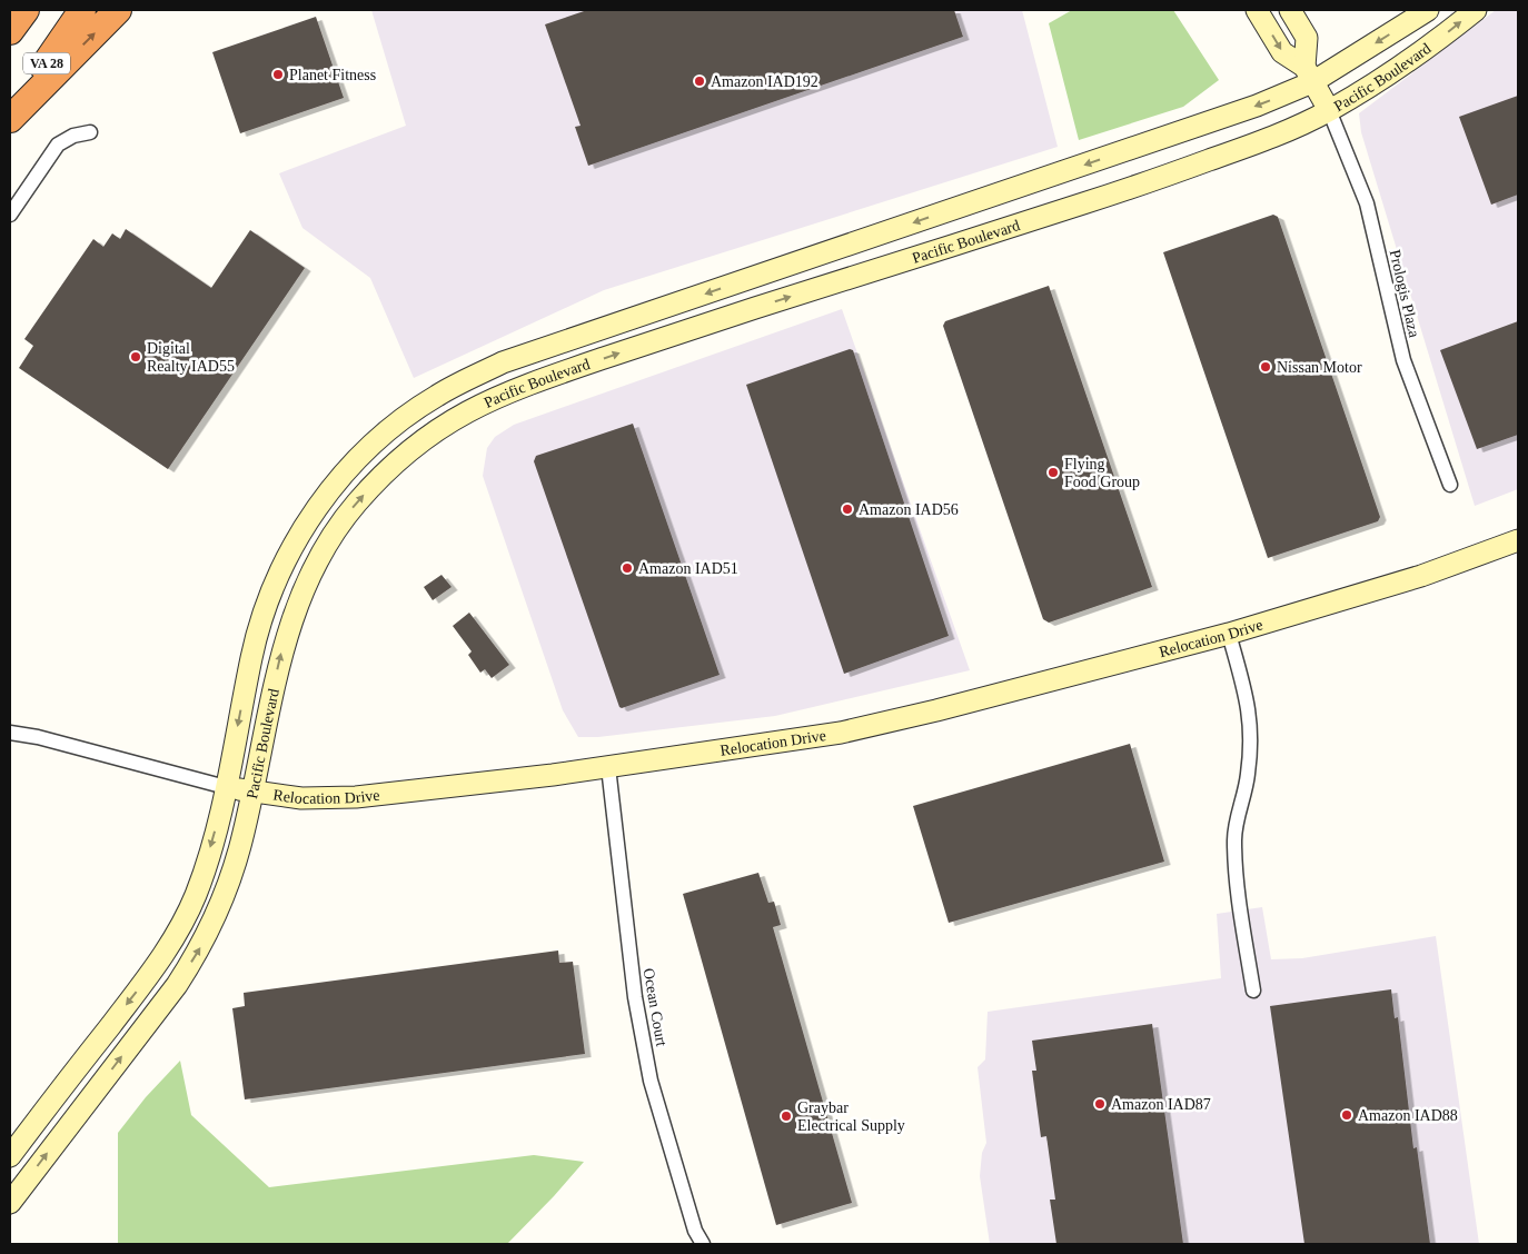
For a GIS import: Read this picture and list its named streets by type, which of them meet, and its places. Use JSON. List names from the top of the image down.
{
  "streets": {
    "highway": ["VA 28"],
    "main road": ["Pacific Boulevard", "Relocation Drive"],
    "street": ["Prologis Plaza", "Ocean Court"]
  },
  "crossings": [
    ["Pacific Boulevard", "Prologis Plaza"],
    ["Pacific Boulevard", "Relocation Drive"],
    ["Relocation Drive", "Ocean Court"]
  ],
  "places": [
    "Planet Fitness",
    "Amazon IAD192",
    "Digital Realty IAD55",
    "Nissan Motor",
    "Flying Food Group",
    "Amazon IAD56",
    "Amazon IAD51",
    "Amazon IAD87",
    "Amazon IAD88",
    "Graybar Electrical Supply"
  ]
}
